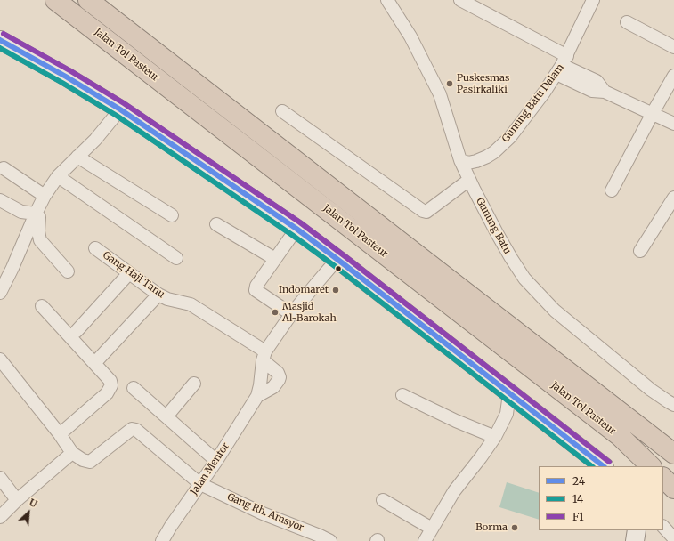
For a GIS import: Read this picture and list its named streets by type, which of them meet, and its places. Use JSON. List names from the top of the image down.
{
  "streets": {
    "highway": ["Jalan Tol Pasteur"],
    "street": [
      "Gunung Batu Dalam",
      "Gunung Batu",
      "Gang Haji Tanu",
      "Jalan Mentor",
      "Gang Rh. Amsyor"
    ]
  },
  "crossings": [
    ["Gunung Batu Dalam", "Gunung Batu"],
    ["Gang Haji Tanu", "Jalan Mentor"],
    ["Jalan Mentor", "Gang Rh. Amsyor"]
  ],
  "places": [
    "Puskesmas Pasirkaliki",
    "Indomaret",
    "Masjid Al-Barokah",
    "Borma"
  ],
  "lines": ["transit line F1", "transit line 24", "transit line 14"],
  "legend": ["24", "14", "F1"],
  "north": "top right"
}
